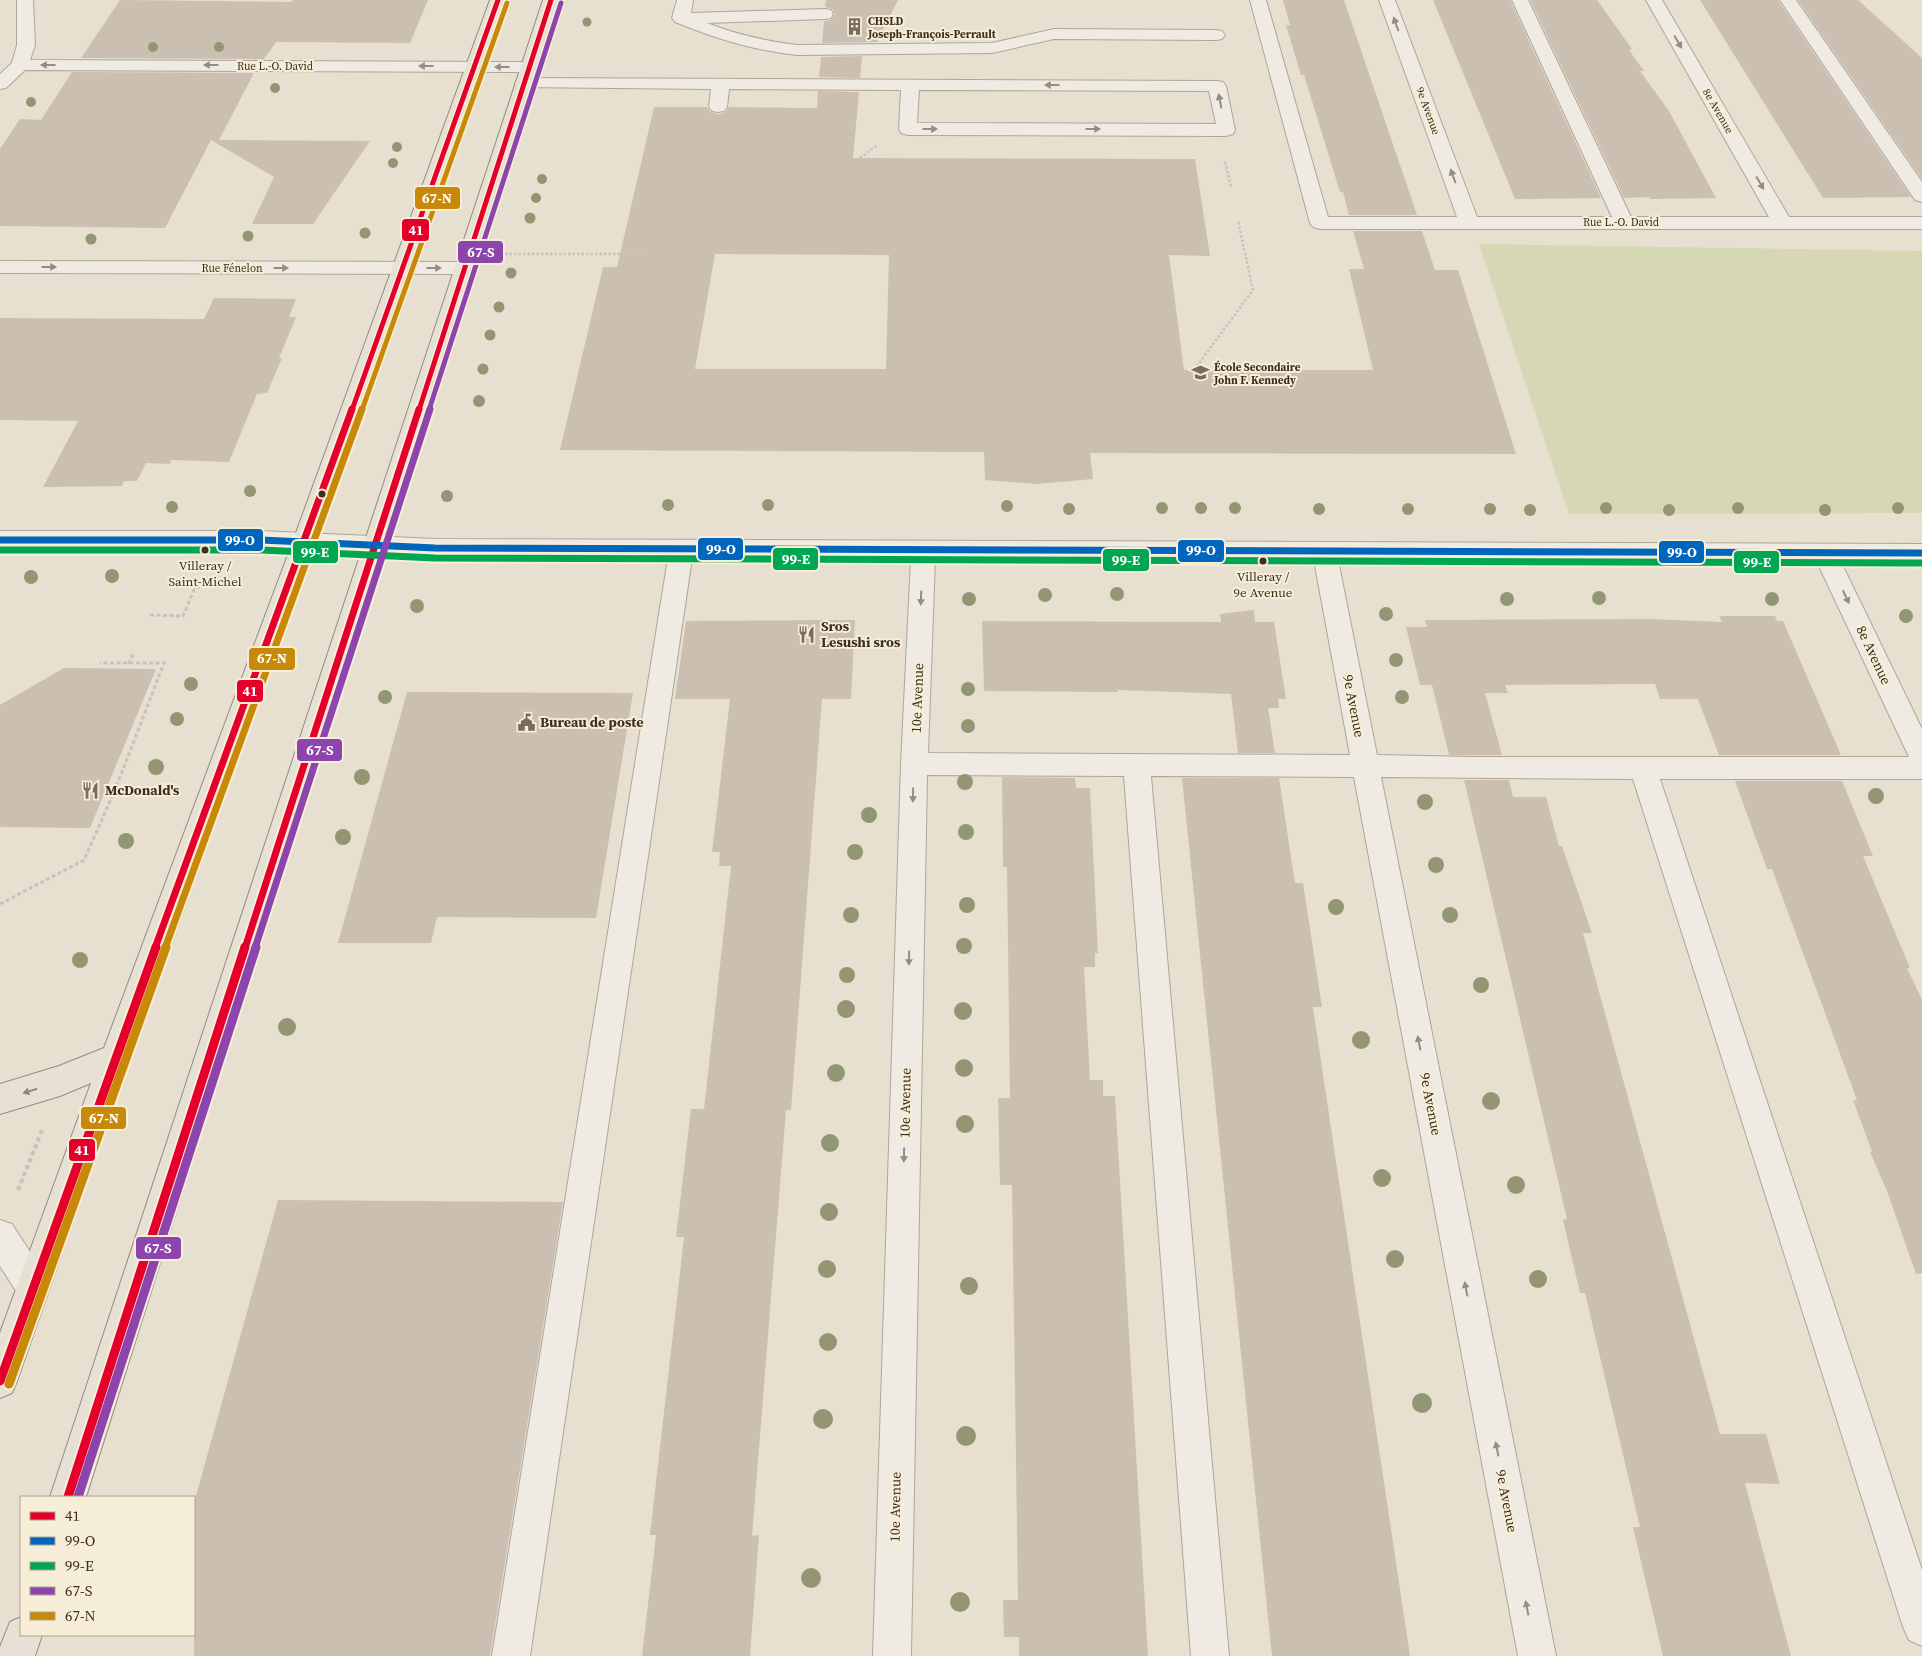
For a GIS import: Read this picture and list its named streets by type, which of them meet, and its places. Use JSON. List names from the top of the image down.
{
  "streets": {
    "street": [
      "Rue L.-O. David",
      "9e Avenue",
      "8e Avenue",
      "Rue Fénelon",
      "10e Avenue"
    ]
  },
  "crossings": [
    ["Rue L.-O. David", "9e Avenue"],
    ["Rue L.-O. David", "8e Avenue"]
  ],
  "one_way": ["Rue Fénelon", "10e Avenue"],
  "places": {
    "building": ["CHSLD Joseph-François-Perrault"],
    "school or university": ["École Secondaire John F. Kennedy"],
    "other": ["Villeray / Saint-Michel", "Villeray / 9e Avenue"],
    "restaurant": ["Sros Lesushi sros", "McDonald's"],
    "public building": ["Bureau de poste"]
  },
  "lines": [
    "transit line 41",
    "transit line 67-S",
    "transit line 67-N",
    "transit line 99-O",
    "transit line 99-E"
  ],
  "legend": [
    "41",
    "99-O",
    "99-E",
    "67-S",
    "67-N"
  ]
}
